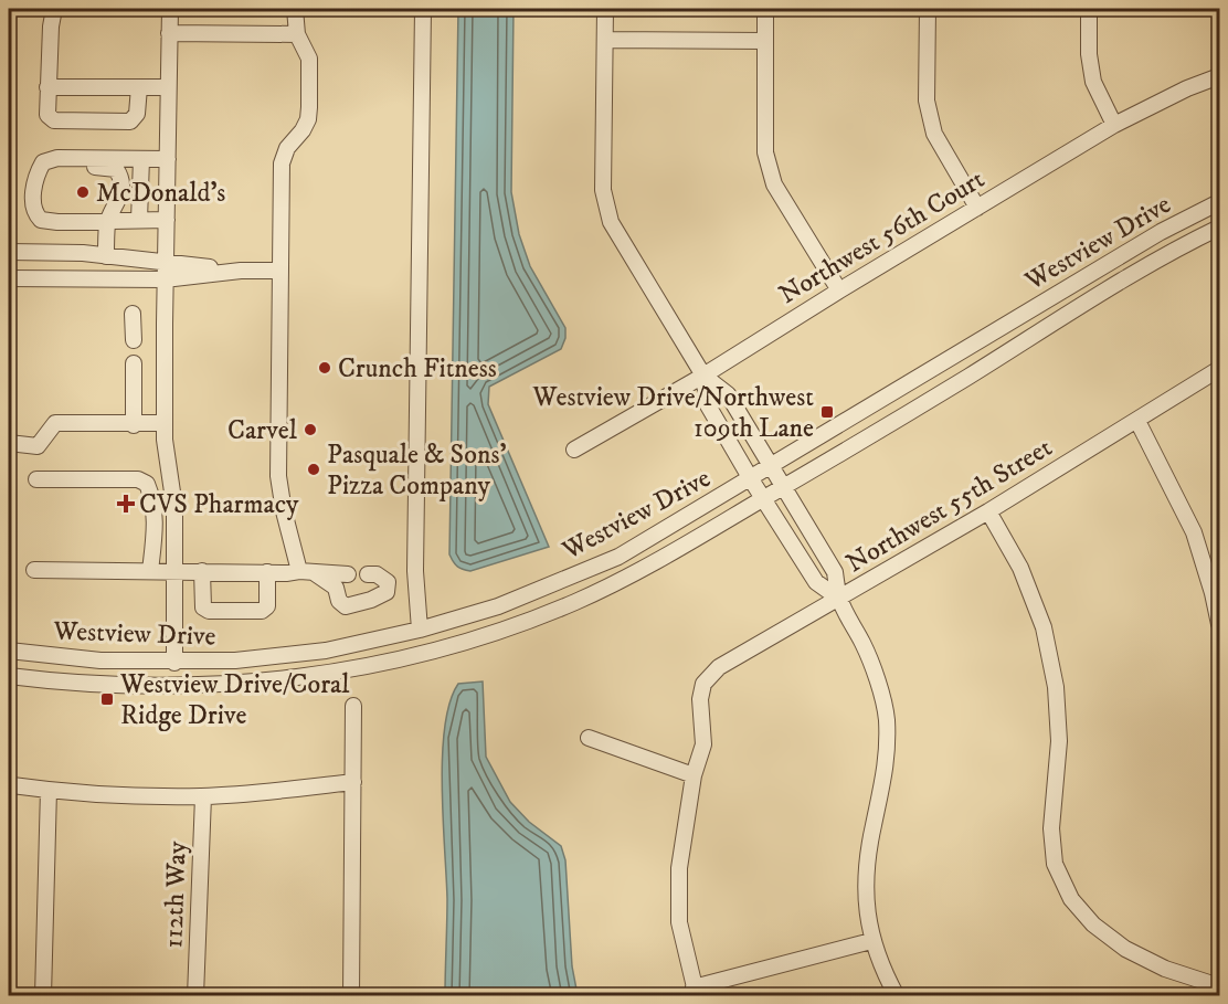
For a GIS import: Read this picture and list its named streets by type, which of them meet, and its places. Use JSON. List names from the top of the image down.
{
  "streets": {
    "street": [
      "Northwest 56th Court",
      "Westview Drive",
      "Northwest 55th Street",
      "112th Way"
    ]
  },
  "places": {
    "other": [
      "McDonald's",
      "Crunch Fitness",
      "Carvel",
      "Pasquale & Sons' Pizza Company"
    ],
    "transit": ["Westview Drive/Northwest 109th Lane", "Westview Drive/Coral Ridge Drive"],
    "health": ["CVS Pharmacy"]
  }
}
